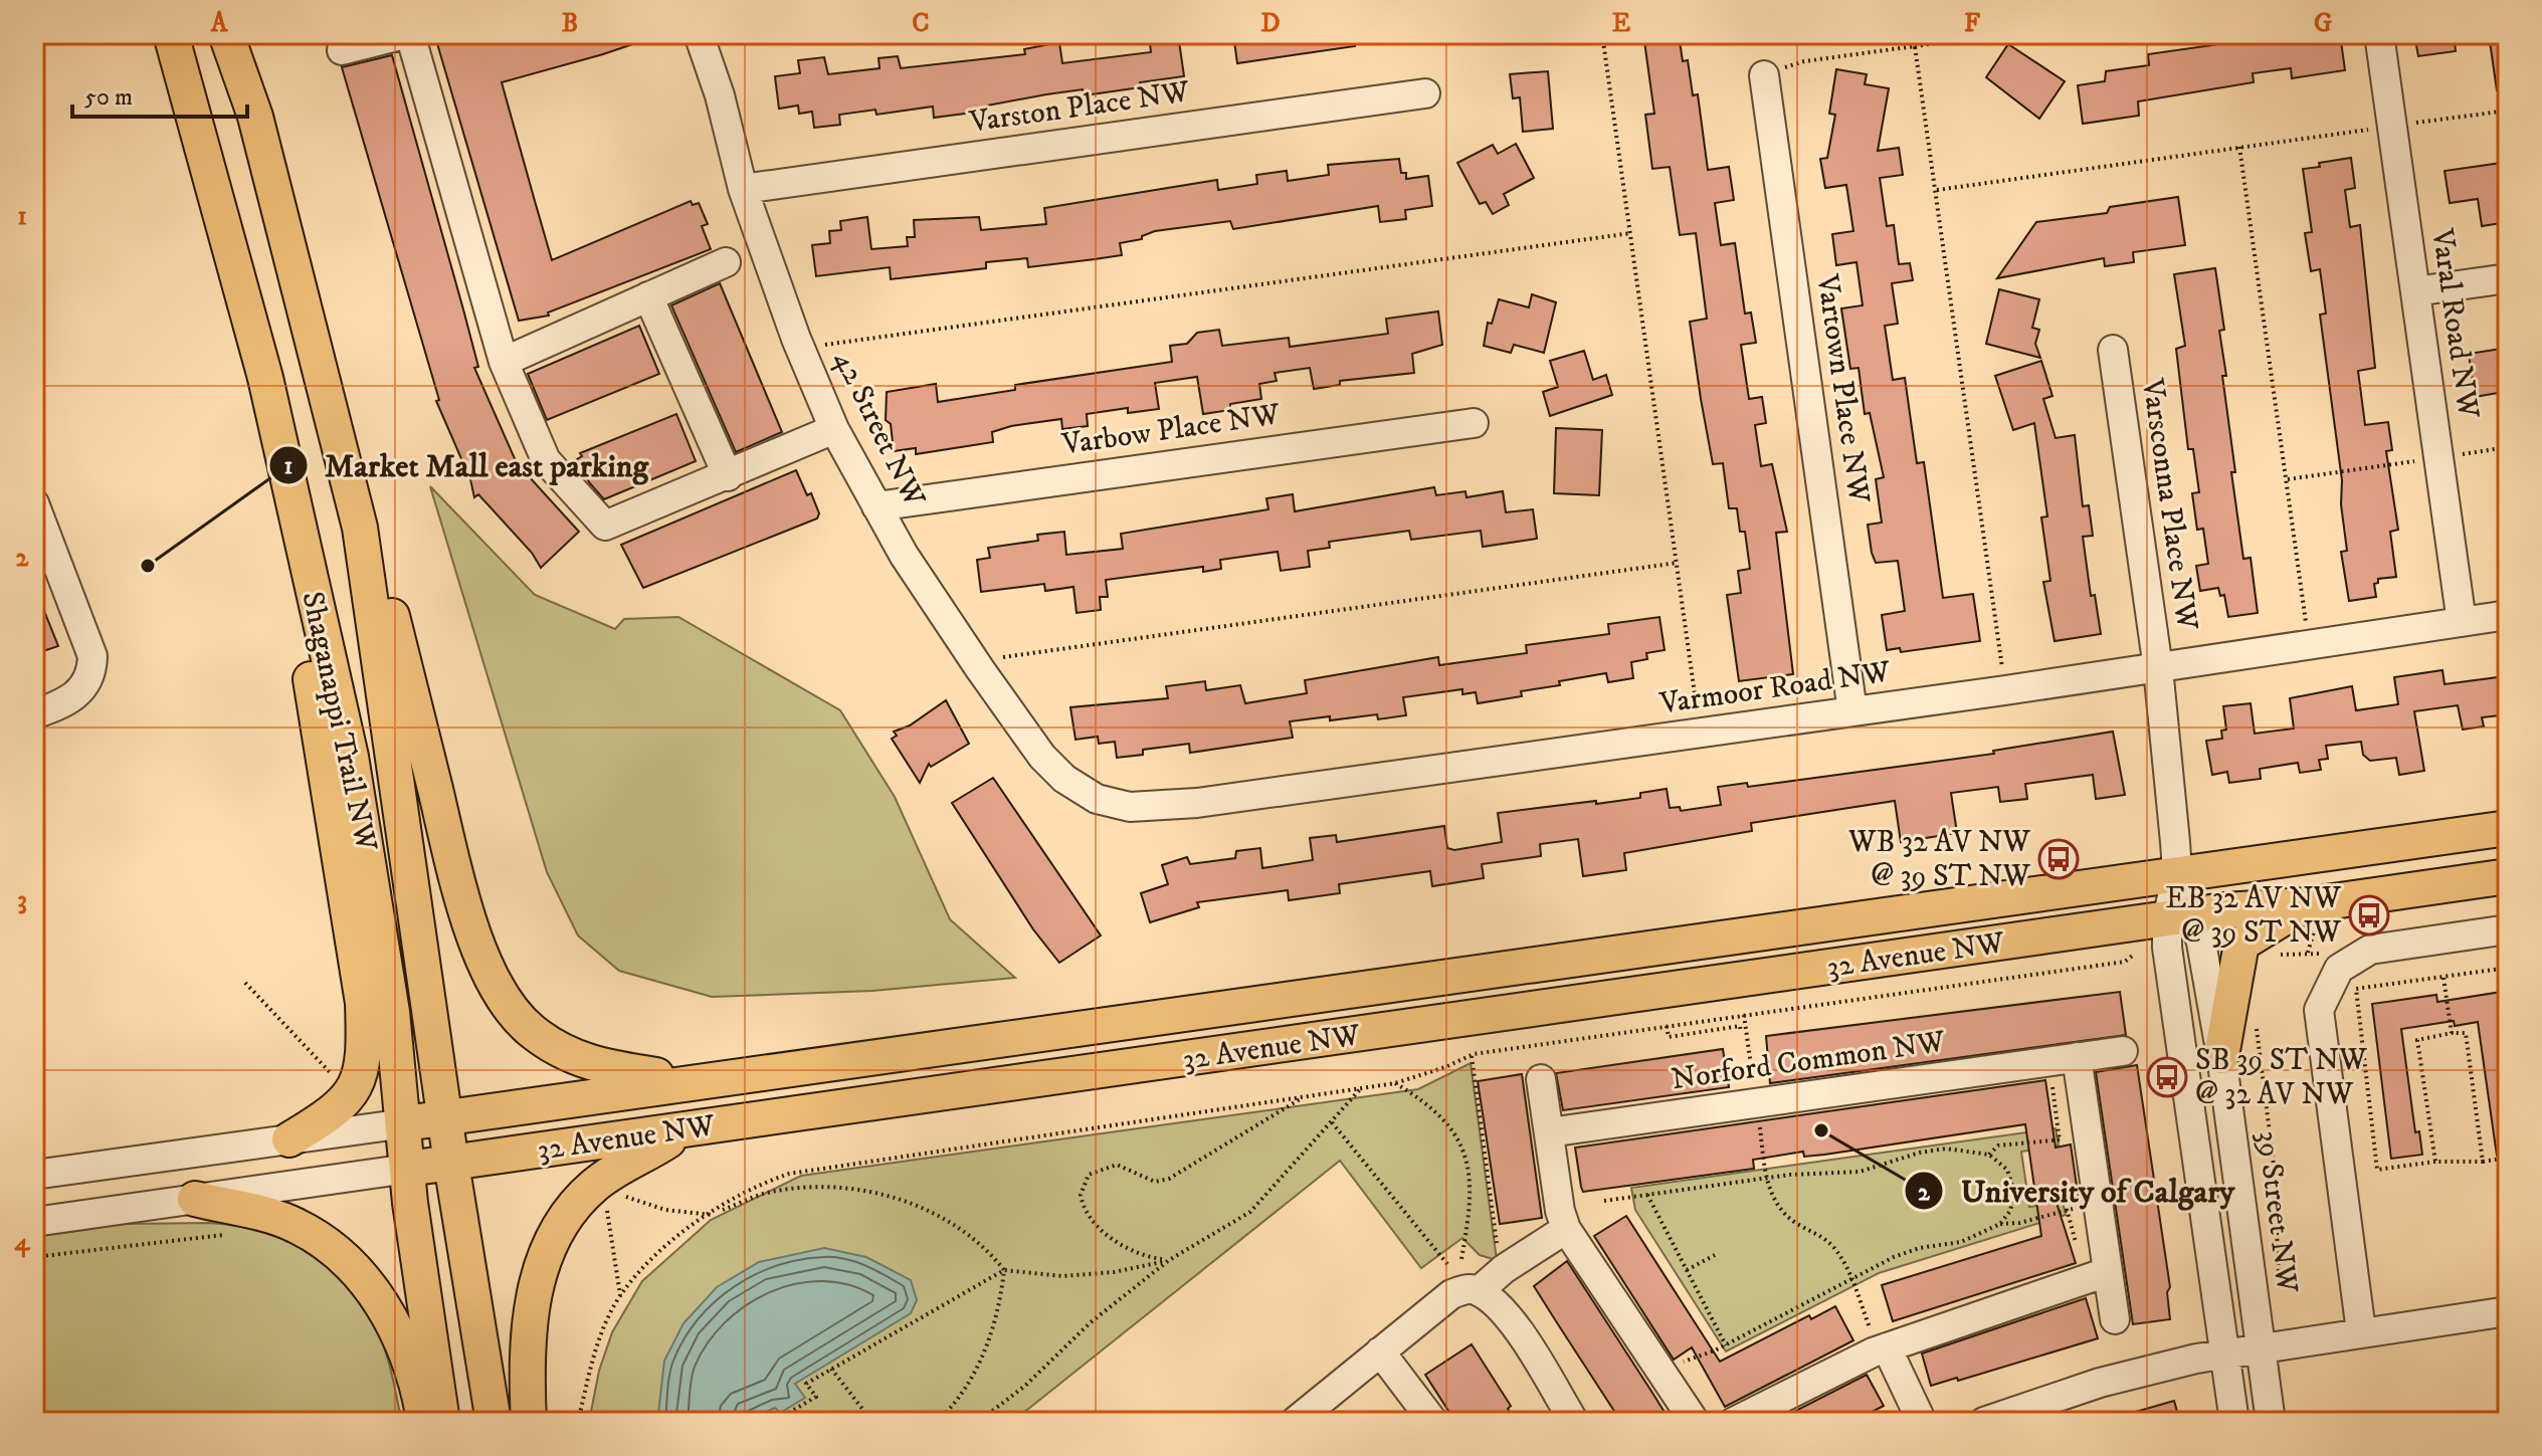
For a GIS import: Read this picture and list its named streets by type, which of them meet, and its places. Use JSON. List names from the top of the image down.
{
  "streets": {
    "main road": ["Shaganappi Trail NW", "32 Avenue NW"],
    "street": [
      "Varston Place NW",
      "Varal Road NW",
      "Vartown Place NW",
      "42 Street NW",
      "Varbow Place NW",
      "Varsconna Place NW",
      "Varmoor Road NW",
      "Norford Common NW",
      "39 Street NW"
    ]
  },
  "crossings": [
    ["Varston Place NW", "42 Street NW"],
    ["Varal Road NW", "Varmoor Road NW"],
    ["Vartown Place NW", "Varmoor Road NW"],
    ["42 Street NW", "Varbow Place NW"],
    ["42 Street NW", "Varmoor Road NW"],
    ["Varsconna Place NW", "Varmoor Road NW"],
    ["Varsconna Place NW", "39 Street NW"],
    ["Varmoor Road NW", "39 Street NW"],
    ["Shaganappi Trail NW", "32 Avenue NW"],
    ["32 Avenue NW", "39 Street NW"]
  ],
  "places": {
    "other": ["Market Mall east parking", "University of Calgary"],
    "bus stop": ["WB 32 AV NW @ 39 ST NW", "EB 32 AV NW @ 39 ST NW", "SB 39 ST NW @ 32 AV NW"]
  },
  "scale_bar": "50 m",
  "grid": {
    "columns": [
      "A",
      "B",
      "C",
      "D",
      "E",
      "F",
      "G"
    ],
    "rows": [
      "1",
      "2",
      "3",
      "4"
    ]
  }
}
